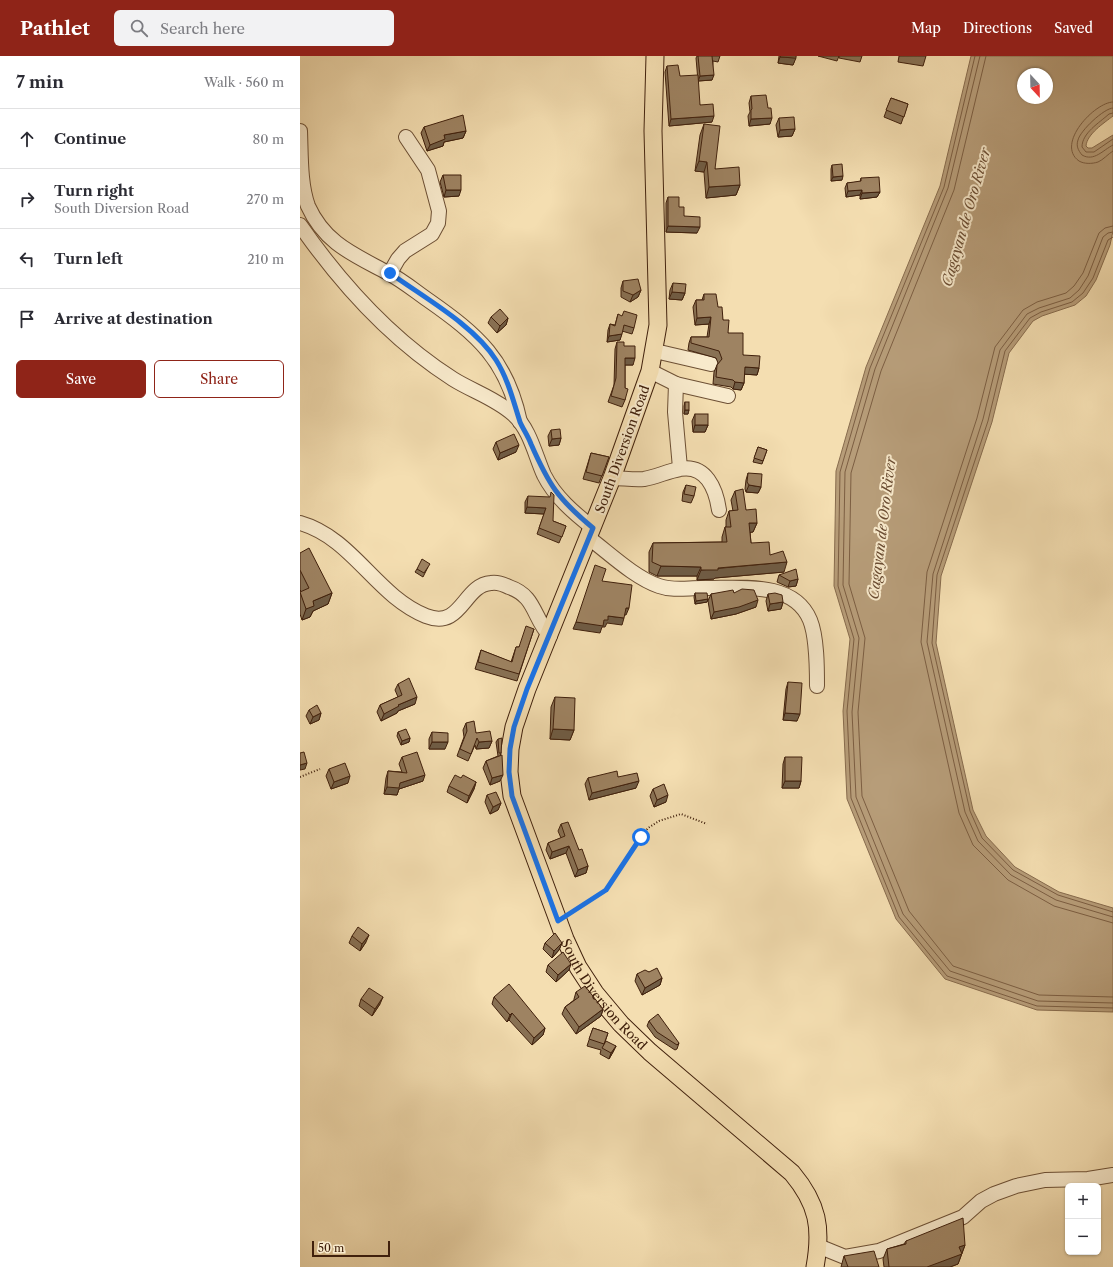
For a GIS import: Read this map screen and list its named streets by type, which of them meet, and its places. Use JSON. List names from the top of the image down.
{
  "streets": {
    "main road": ["South Diversion Road"]
  },
  "water": ["Cagayan de Oro River"],
  "scale_bar": "50 m",
  "north": "bottom",
  "page": {
    "header": "Pathlet",
    "search": "Search here",
    "nav": ["Map", "Directions", "Saved"],
    "heading": ["7 min", "Walk · 560 m"],
    "list": [
      ["Continue", "80 m"],
      ["Turn right", "South Diversion Road", "270 m"],
      ["Turn left", "210 m"],
      "Arrive at destination"
    ],
    "buttons": ["Save", "Share"],
    "map_buttons": ["+", "−"],
    "scale": "50 m"
  }
}
